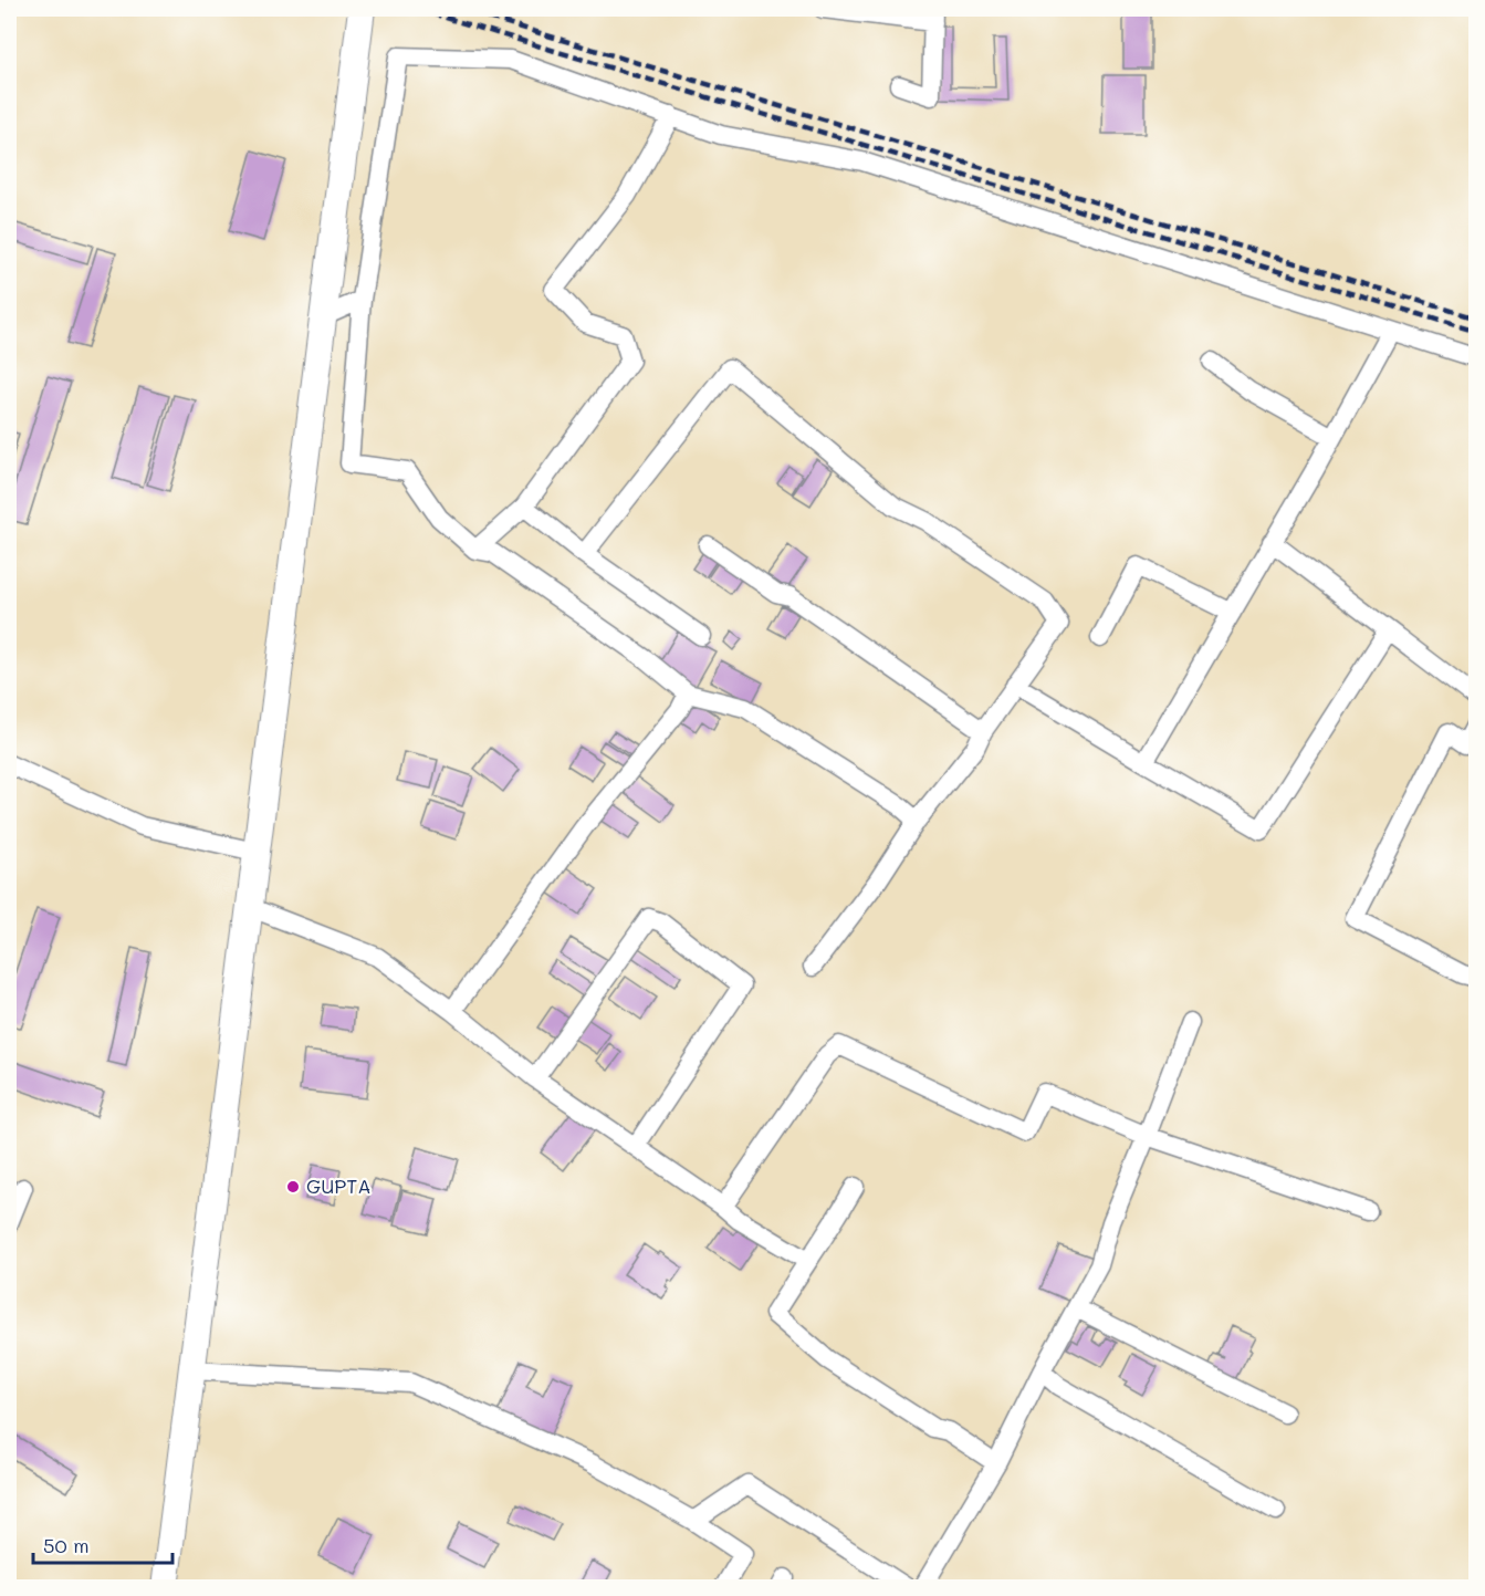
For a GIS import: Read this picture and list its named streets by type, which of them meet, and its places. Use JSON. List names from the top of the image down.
{
  "places": ["GUPTA"],
  "scale_bar": "50 m"
}
